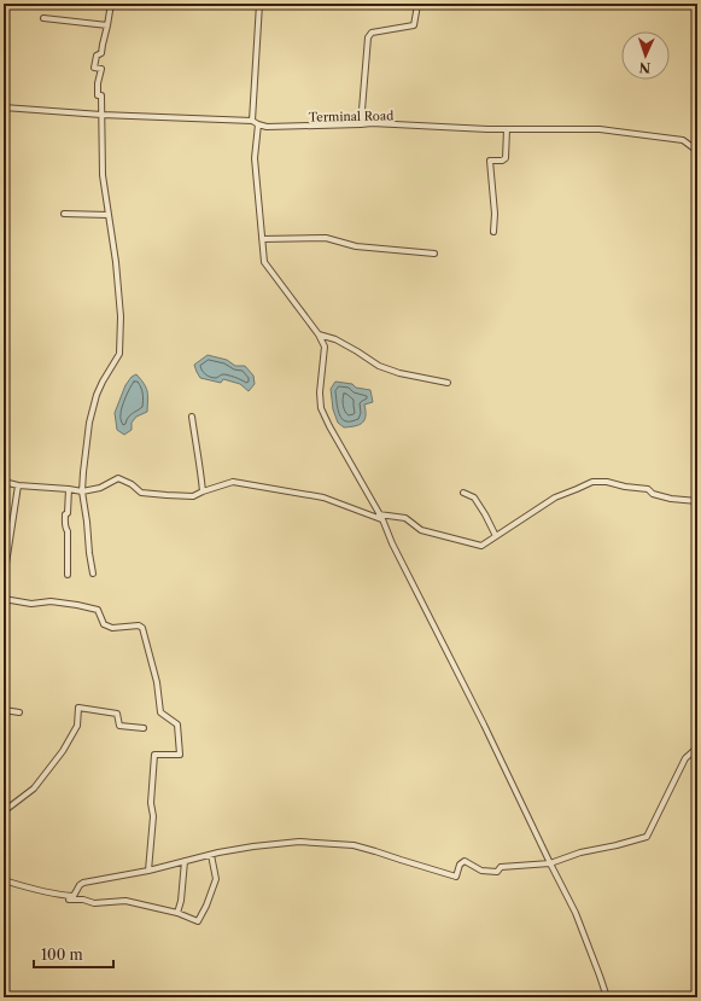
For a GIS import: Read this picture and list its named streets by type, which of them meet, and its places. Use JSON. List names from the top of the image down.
{
  "streets": {
    "street": ["Terminal Road"]
  },
  "scale_bar": "100 m",
  "north": "bottom"
}
